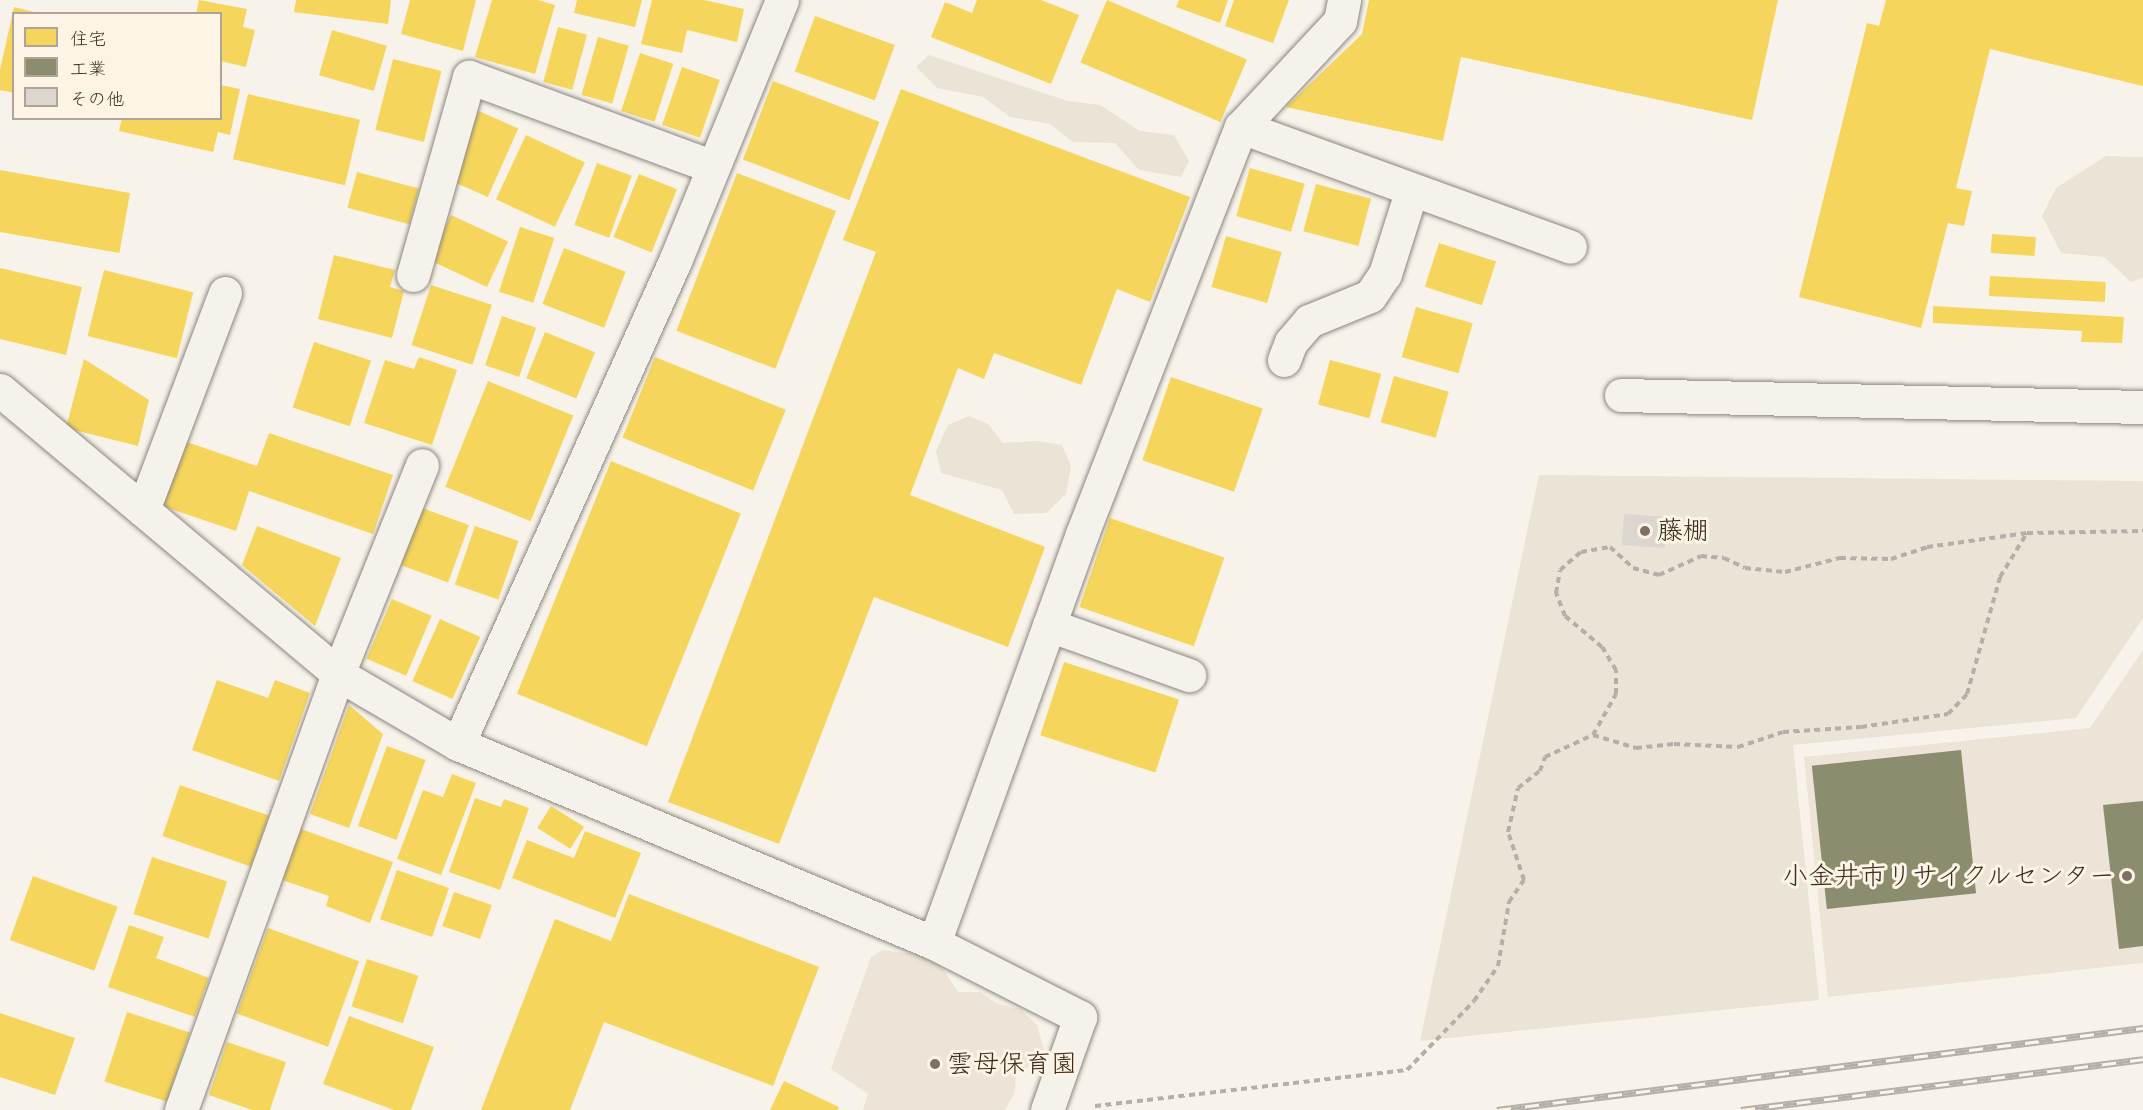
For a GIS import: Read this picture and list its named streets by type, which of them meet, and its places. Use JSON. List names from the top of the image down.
{
  "places": ["藤棚", "小金井市リサイクルセンター", "雲母保育園"],
  "legend": ["住宅", "工業", "その他"]
}
